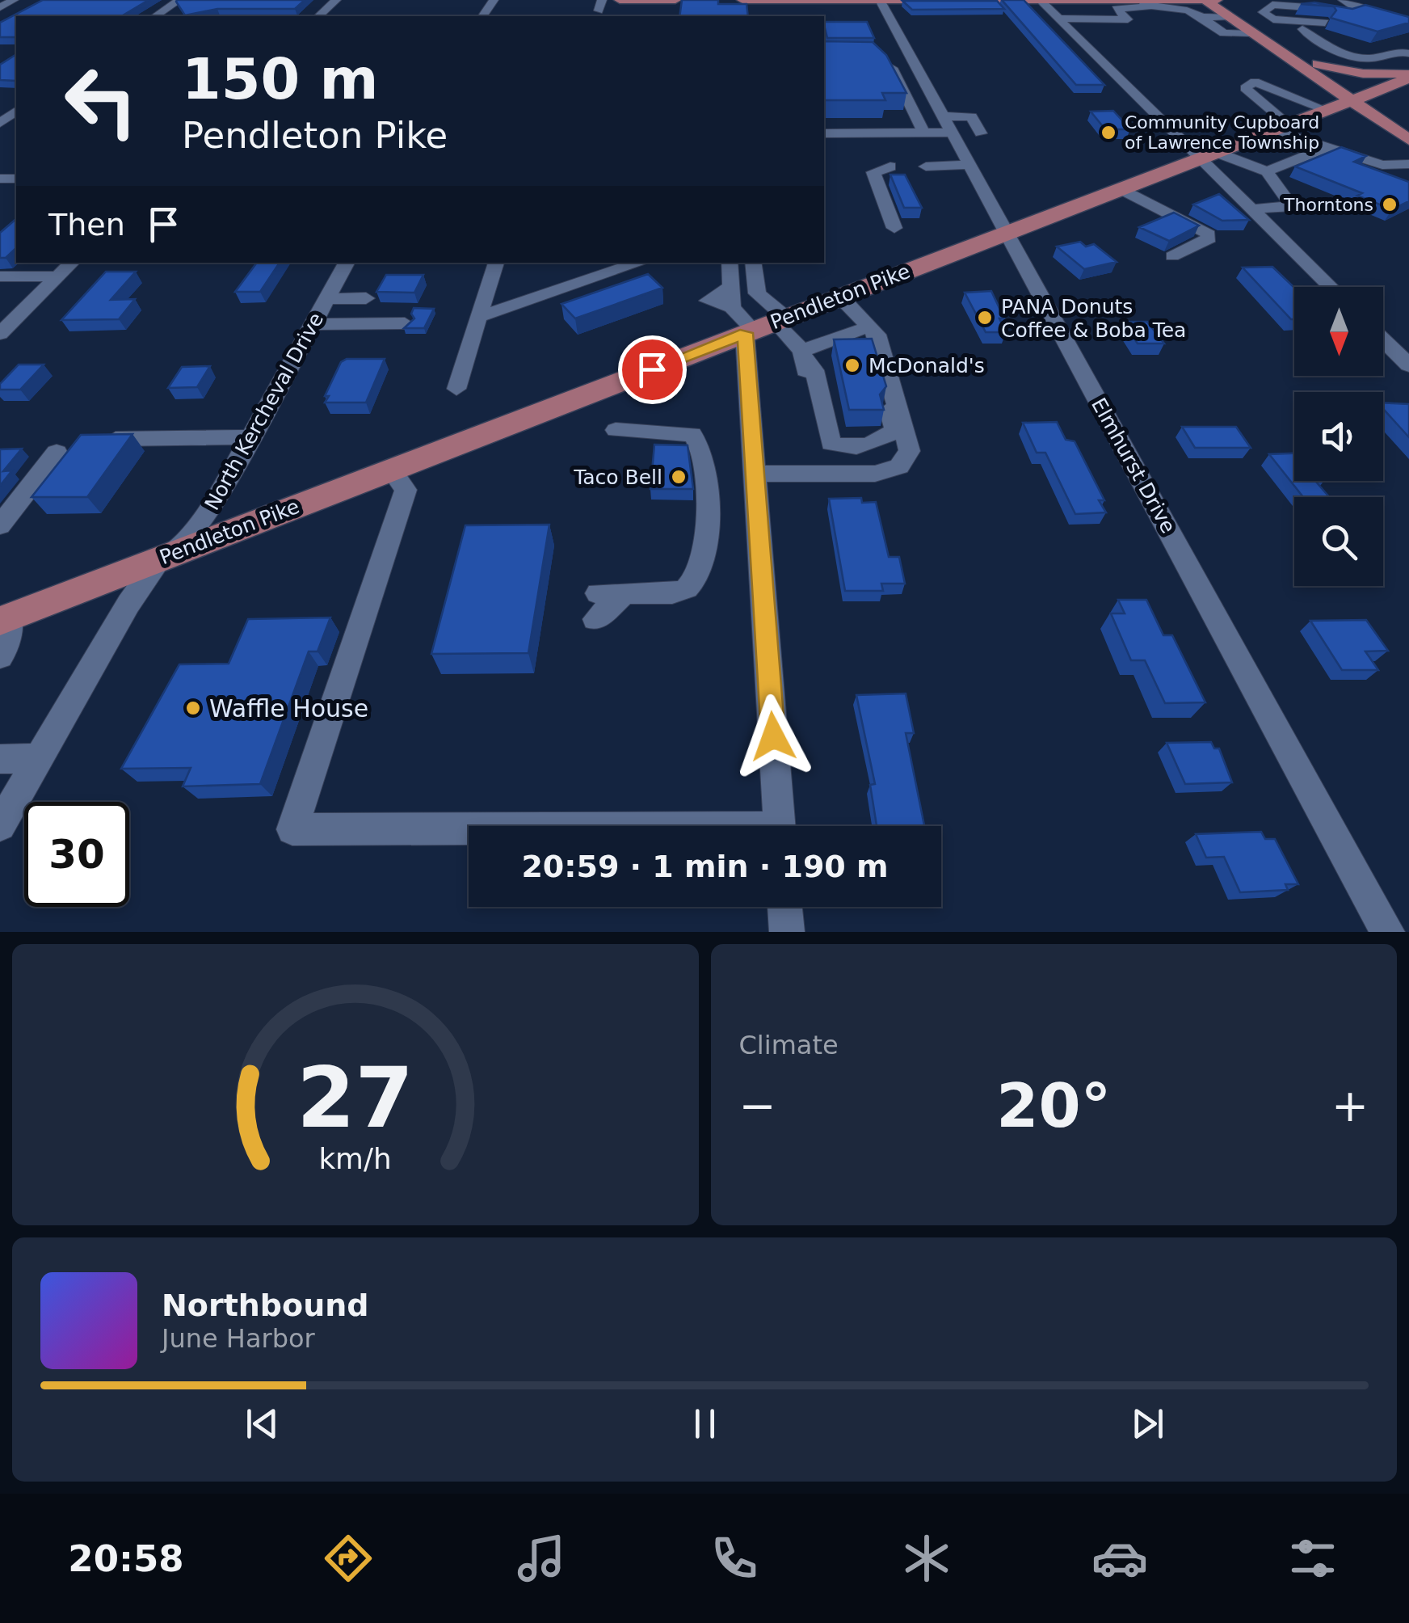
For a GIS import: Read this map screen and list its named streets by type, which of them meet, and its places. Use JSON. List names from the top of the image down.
{
  "streets": {
    "main road": ["Pendleton Pike"],
    "street": ["North Kercheval Drive", "Elmhurst Drive"]
  },
  "crossings": [
    ["Pendleton Pike", "North Kercheval Drive"],
    ["Pendleton Pike", "Elmhurst Drive"]
  ],
  "places": [
    "Community Cupboard of Lawrence Township",
    "Thorntons",
    "PANA Donuts Coffee & Boba Tea",
    "McDonald's",
    "Taco Bell",
    "Waffle House"
  ],
  "north": "bottom",
  "page": {
    "turn": ["150 m", "Pendleton Pike"],
    "then": "Then",
    "limit": "30",
    "trip": "20:59 · 1 min · 190 m",
    "tile": "Climate",
    "heat": ["−", "20°", "+"],
    "song": ["Northbound", "June Harbor"],
    "tabs": "20:58",
    "gauge": ["27", "km/h"]
  }
}
